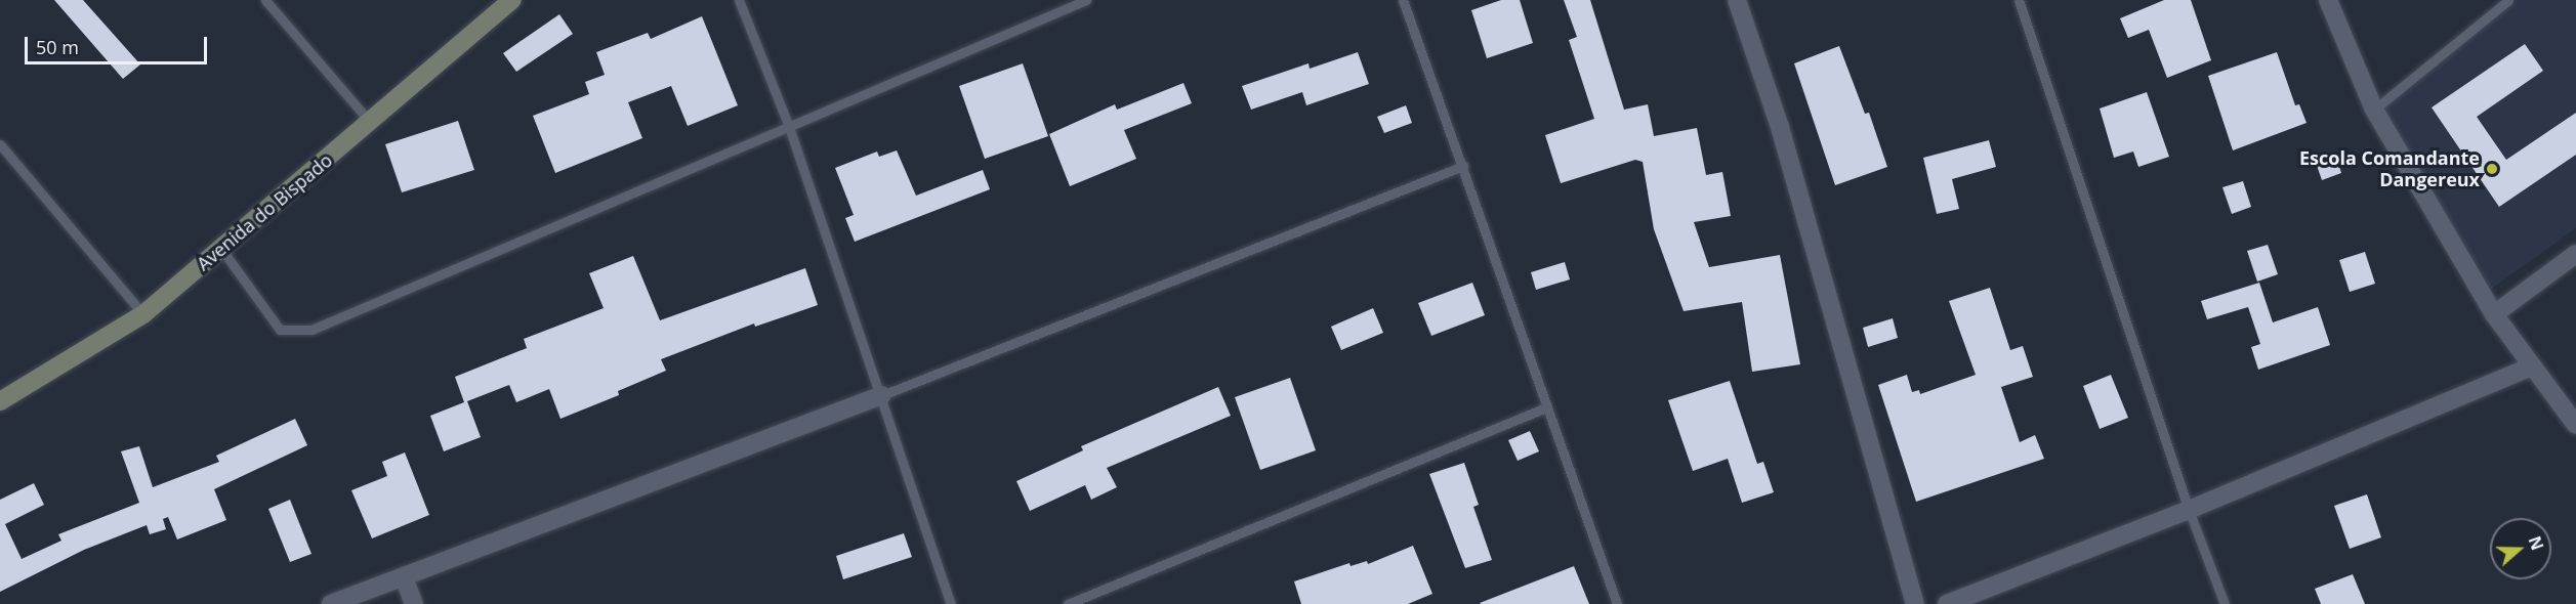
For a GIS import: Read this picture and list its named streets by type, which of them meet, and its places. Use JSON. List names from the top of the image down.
{
  "streets": {
    "main road": ["Avenida do Bispado"]
  },
  "places": ["Escola Comandante Dangereux"],
  "scale_bar": "50 m",
  "north": "right"
}
